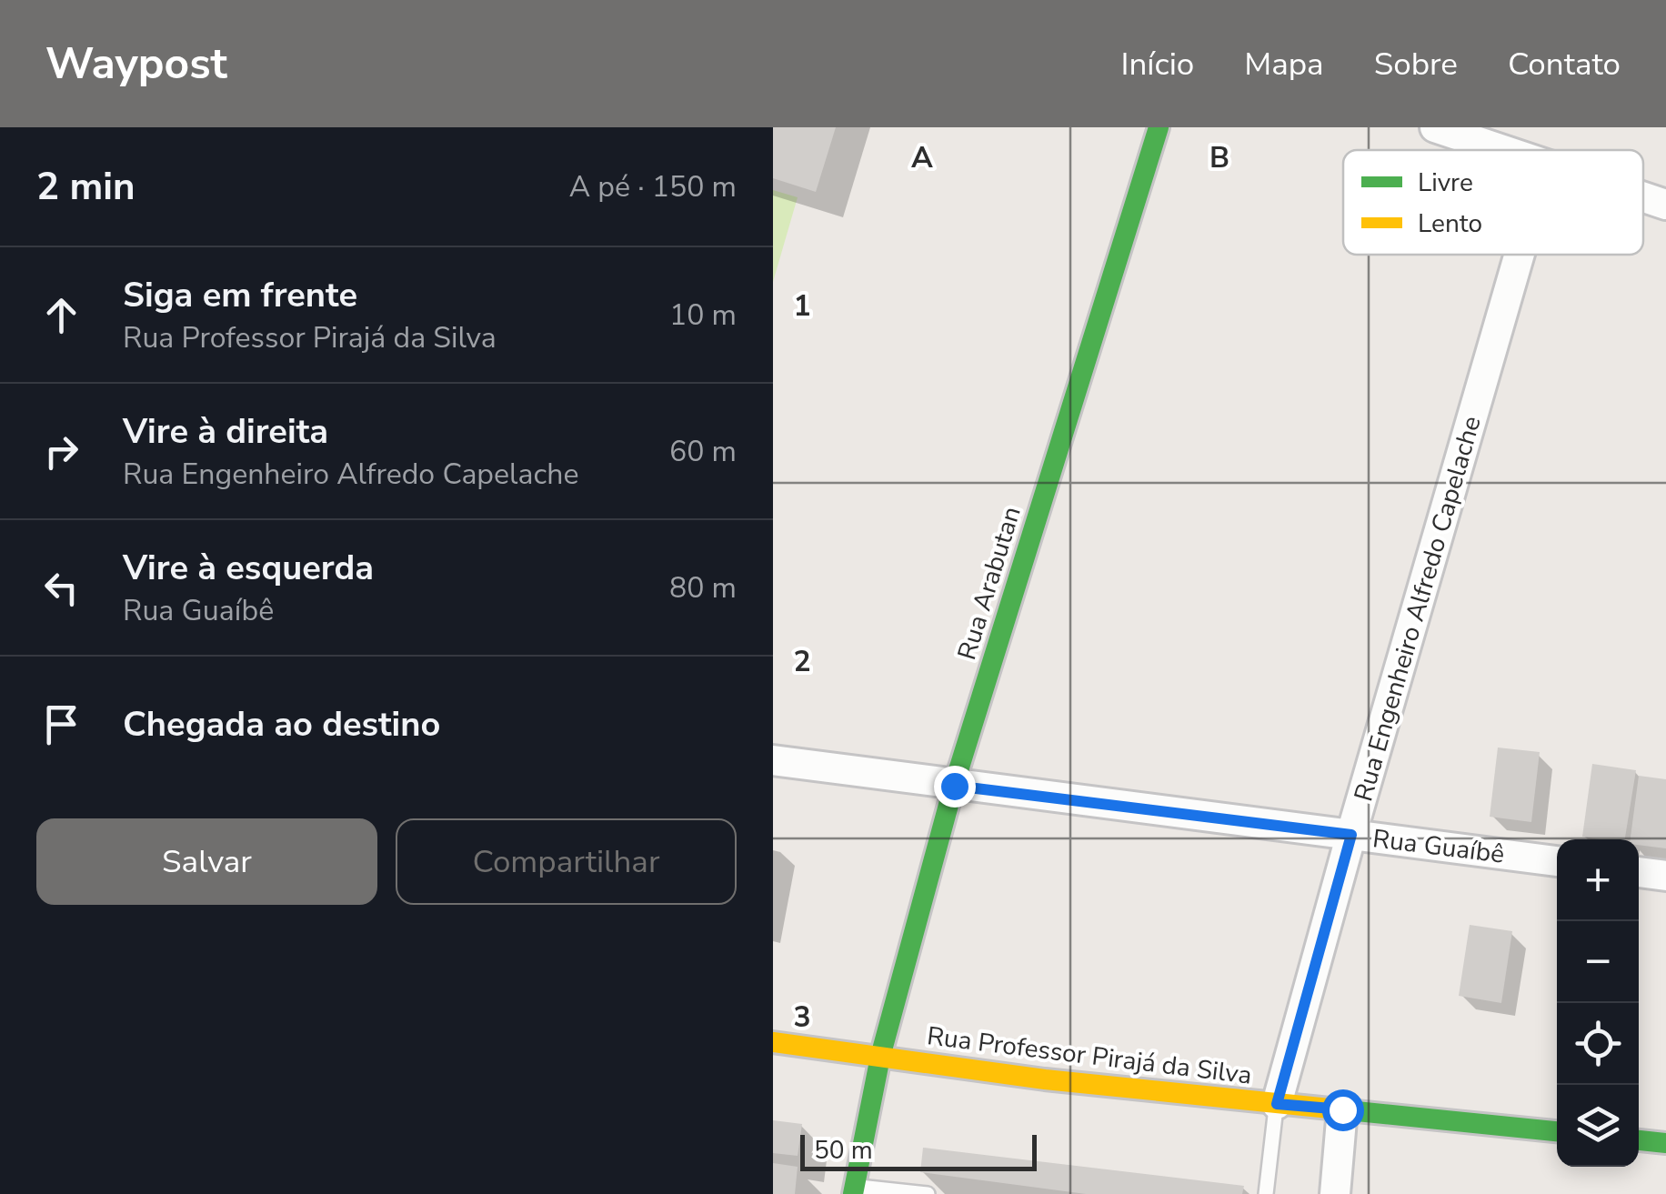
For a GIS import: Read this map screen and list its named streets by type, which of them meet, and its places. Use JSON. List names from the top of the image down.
{
  "streets": {
    "street": [
      "Rua Arabutan",
      "Rua Engenheiro Alfredo Capelache",
      "Rua Guaíbê",
      "Rua Professor Pirajá da Silva"
    ]
  },
  "crossings": [
    ["Rua Arabutan", "Rua Guaíbê"],
    ["Rua Arabutan", "Rua Professor Pirajá da Silva"],
    ["Rua Engenheiro Alfredo Capelache", "Rua Guaíbê"],
    ["Rua Engenheiro Alfredo Capelache", "Rua Professor Pirajá da Silva"]
  ],
  "legend": ["Livre", "Lento"],
  "scale_bar": "50 m",
  "page": {
    "header": "Waypost",
    "nav": [
      "Início",
      "Mapa",
      "Sobre",
      "Contato"
    ],
    "heading": ["2 min", "A pé · 150 m"],
    "list": [
      ["Siga em frente", "Rua Professor Pirajá da Silva", "10 m"],
      ["Vire à direita", "Rua Engenheiro Alfredo Capelache", "60 m"],
      ["Vire à esquerda", "Rua Guaíbê", "80 m"],
      "Chegada ao destino"
    ],
    "buttons": ["Salvar", "Compartilhar"],
    "map_buttons": ["+", "−"],
    "scale": "50 m"
  },
  "grid": {
    "columns": ["A", "B"],
    "rows": ["1", "2", "3"]
  }
}
